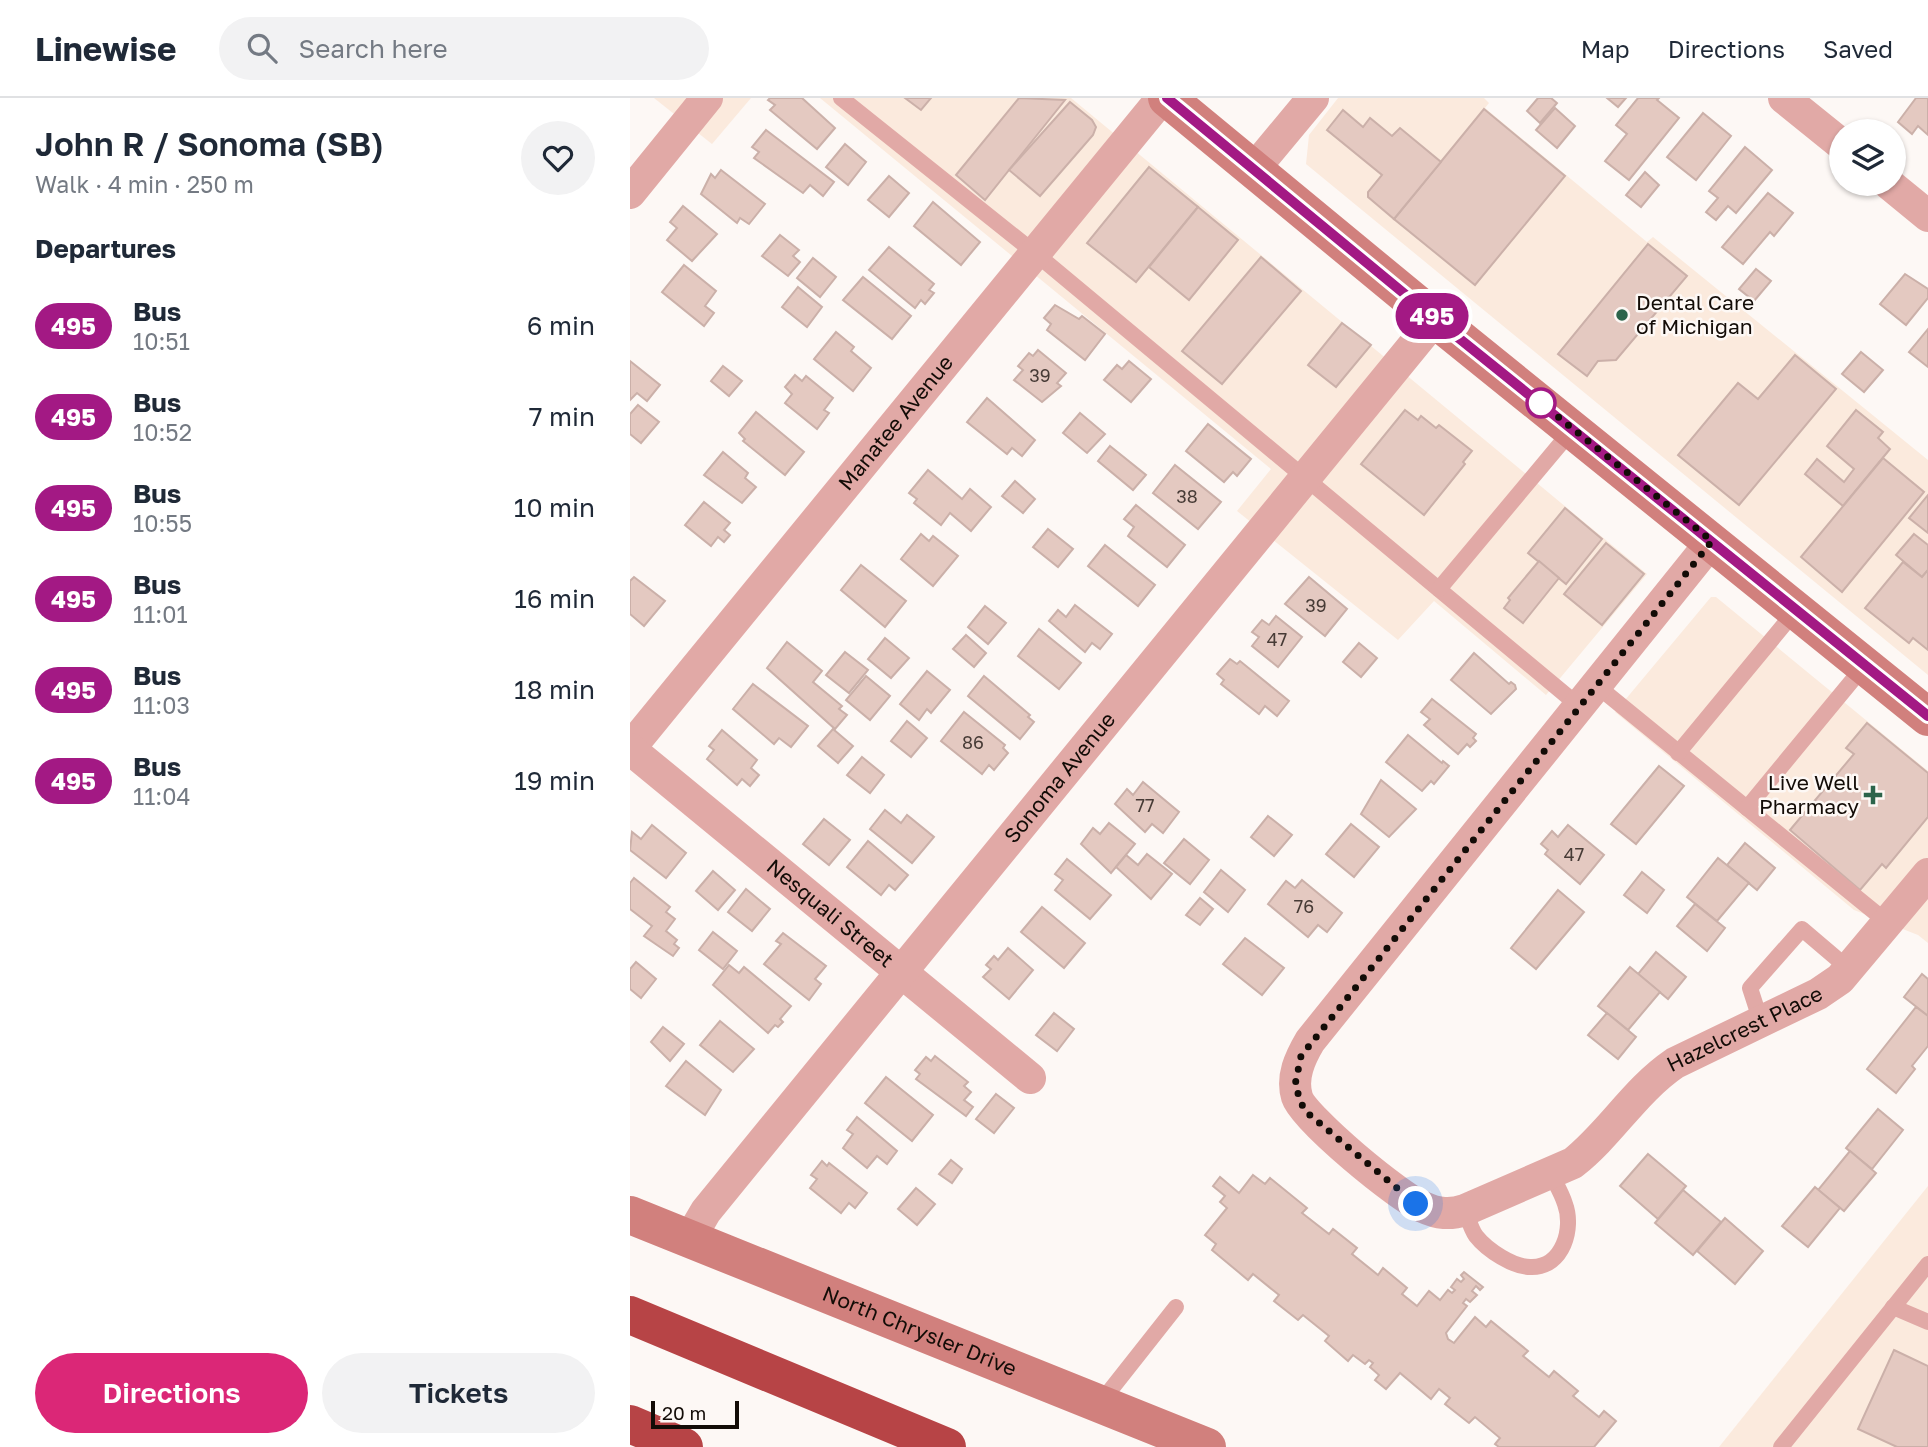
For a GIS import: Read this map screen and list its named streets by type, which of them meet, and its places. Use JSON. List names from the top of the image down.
{
  "streets": {
    "main road": ["North Chrysler Drive"],
    "street": [
      "Manatee Avenue",
      "Sonoma Avenue",
      "Nesquali Street",
      "Hazelcrest Place"
    ]
  },
  "crossings": [
    ["Manatee Avenue", "Nesquali Street"],
    ["Sonoma Avenue", "Nesquali Street"],
    ["Sonoma Avenue", "North Chrysler Drive"]
  ],
  "places": {
    "other": ["Dental Care of Michigan"],
    "health": ["Live Well Pharmacy"]
  },
  "lines": ["bus line 495"],
  "house_numbers": [
    "39",
    "38",
    "39",
    "47",
    "86",
    "77",
    "47",
    "76"
  ],
  "scale_bar": "20 m",
  "page": {
    "header": "Linewise",
    "search": "Search here",
    "nav": ["Map", "Directions", "Saved"],
    "heading": [
      ["John R / Sonoma (SB)", "Walk · 4 min · 250 m"],
      "Departures"
    ],
    "on_map": "495",
    "list": [
      {
        "mark": "495",
        "name": "Bus",
        "note": "10:51",
        "value": "6 min"
      },
      {
        "mark": "495",
        "name": "Bus",
        "note": "10:52",
        "value": "7 min"
      },
      {
        "mark": "495",
        "name": "Bus",
        "note": "10:55",
        "value": "10 min"
      },
      {
        "mark": "495",
        "name": "Bus",
        "note": "11:01",
        "value": "16 min"
      },
      {
        "mark": "495",
        "name": "Bus",
        "note": "11:03",
        "value": "18 min"
      },
      {
        "mark": "495",
        "name": "Bus",
        "note": "11:04",
        "value": "19 min"
      }
    ],
    "buttons": ["Directions", "Tickets"],
    "scale": "20 m"
  }
}
